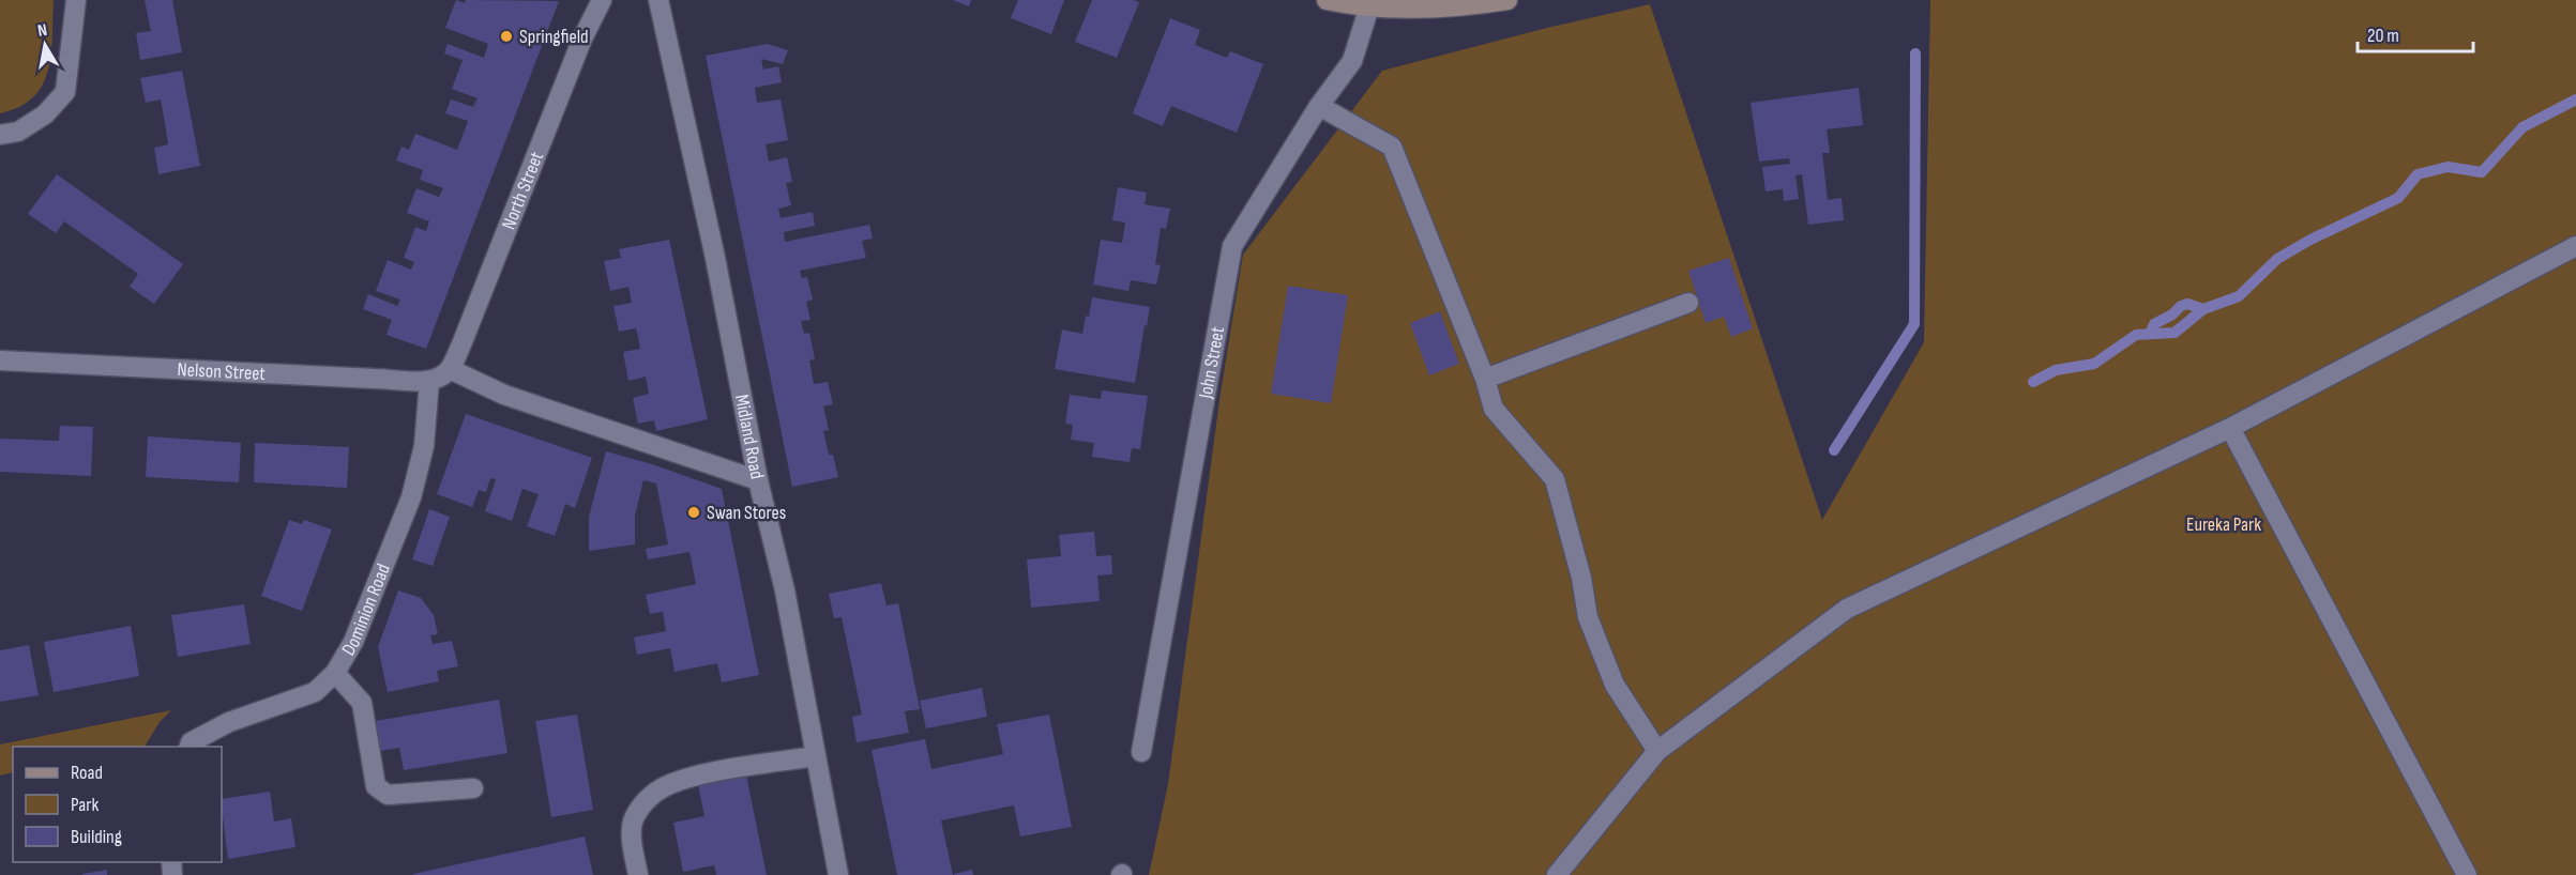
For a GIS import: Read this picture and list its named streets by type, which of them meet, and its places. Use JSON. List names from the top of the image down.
{
  "streets": {
    "street": [
      "North Street",
      "John Street",
      "Nelson Street",
      "Midland Road",
      "Dominion Road"
    ]
  },
  "crossings": [
    ["North Street", "Nelson Street"],
    ["North Street", "Dominion Road"],
    ["Nelson Street", "Midland Road"],
    ["Nelson Street", "Dominion Road"]
  ],
  "parks": ["Eureka Park"],
  "places": ["Springfield", "Swan Stores"],
  "legend": ["Road", "Park", "Building"],
  "scale_bar": "20 m",
  "north": "top"
}
